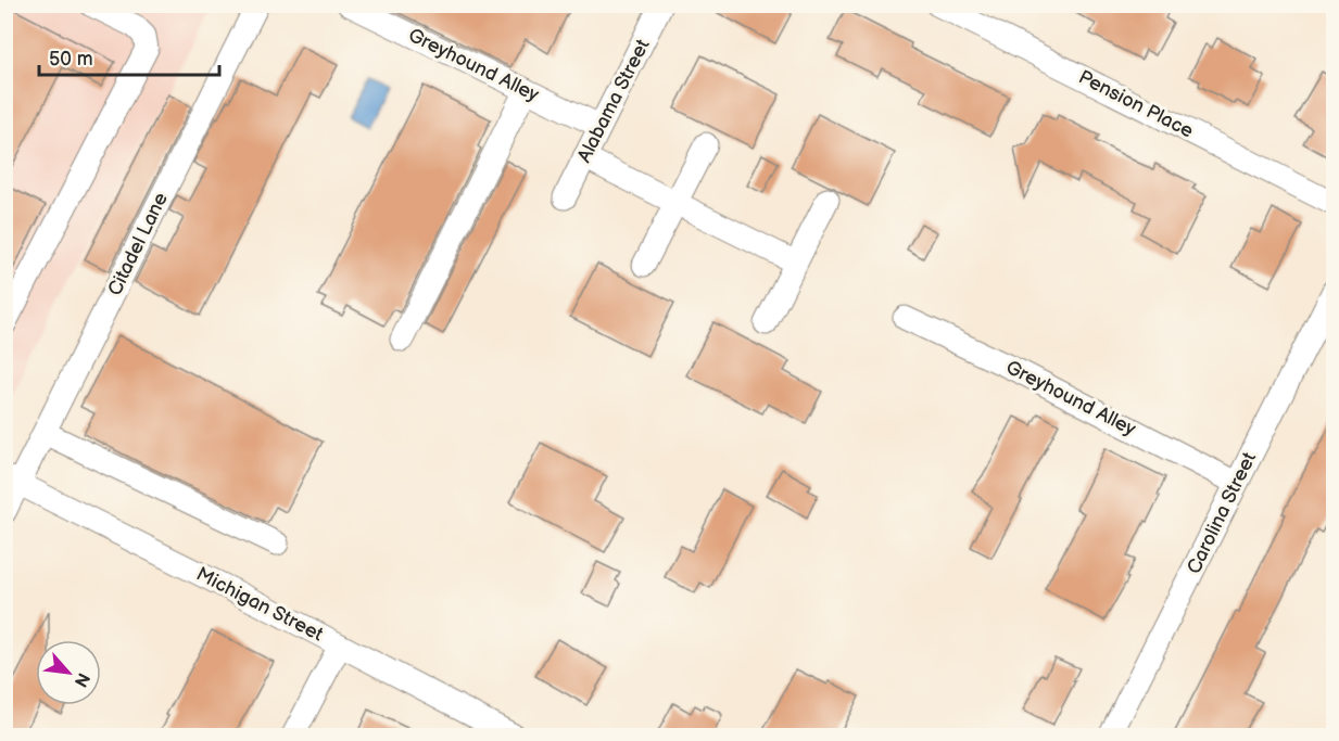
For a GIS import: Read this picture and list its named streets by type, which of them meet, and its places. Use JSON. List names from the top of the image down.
{
  "streets": {
    "street": [
      "Greyhound Alley",
      "Alabama Street",
      "Pension Place",
      "Citadel Lane",
      "Carolina Street",
      "Michigan Street"
    ]
  },
  "crossings": [
    ["Greyhound Alley", "Alabama Street"],
    ["Greyhound Alley", "Carolina Street"],
    ["Citadel Lane", "Michigan Street"]
  ],
  "scale_bar": "50 m",
  "north": "bottom right"
}
